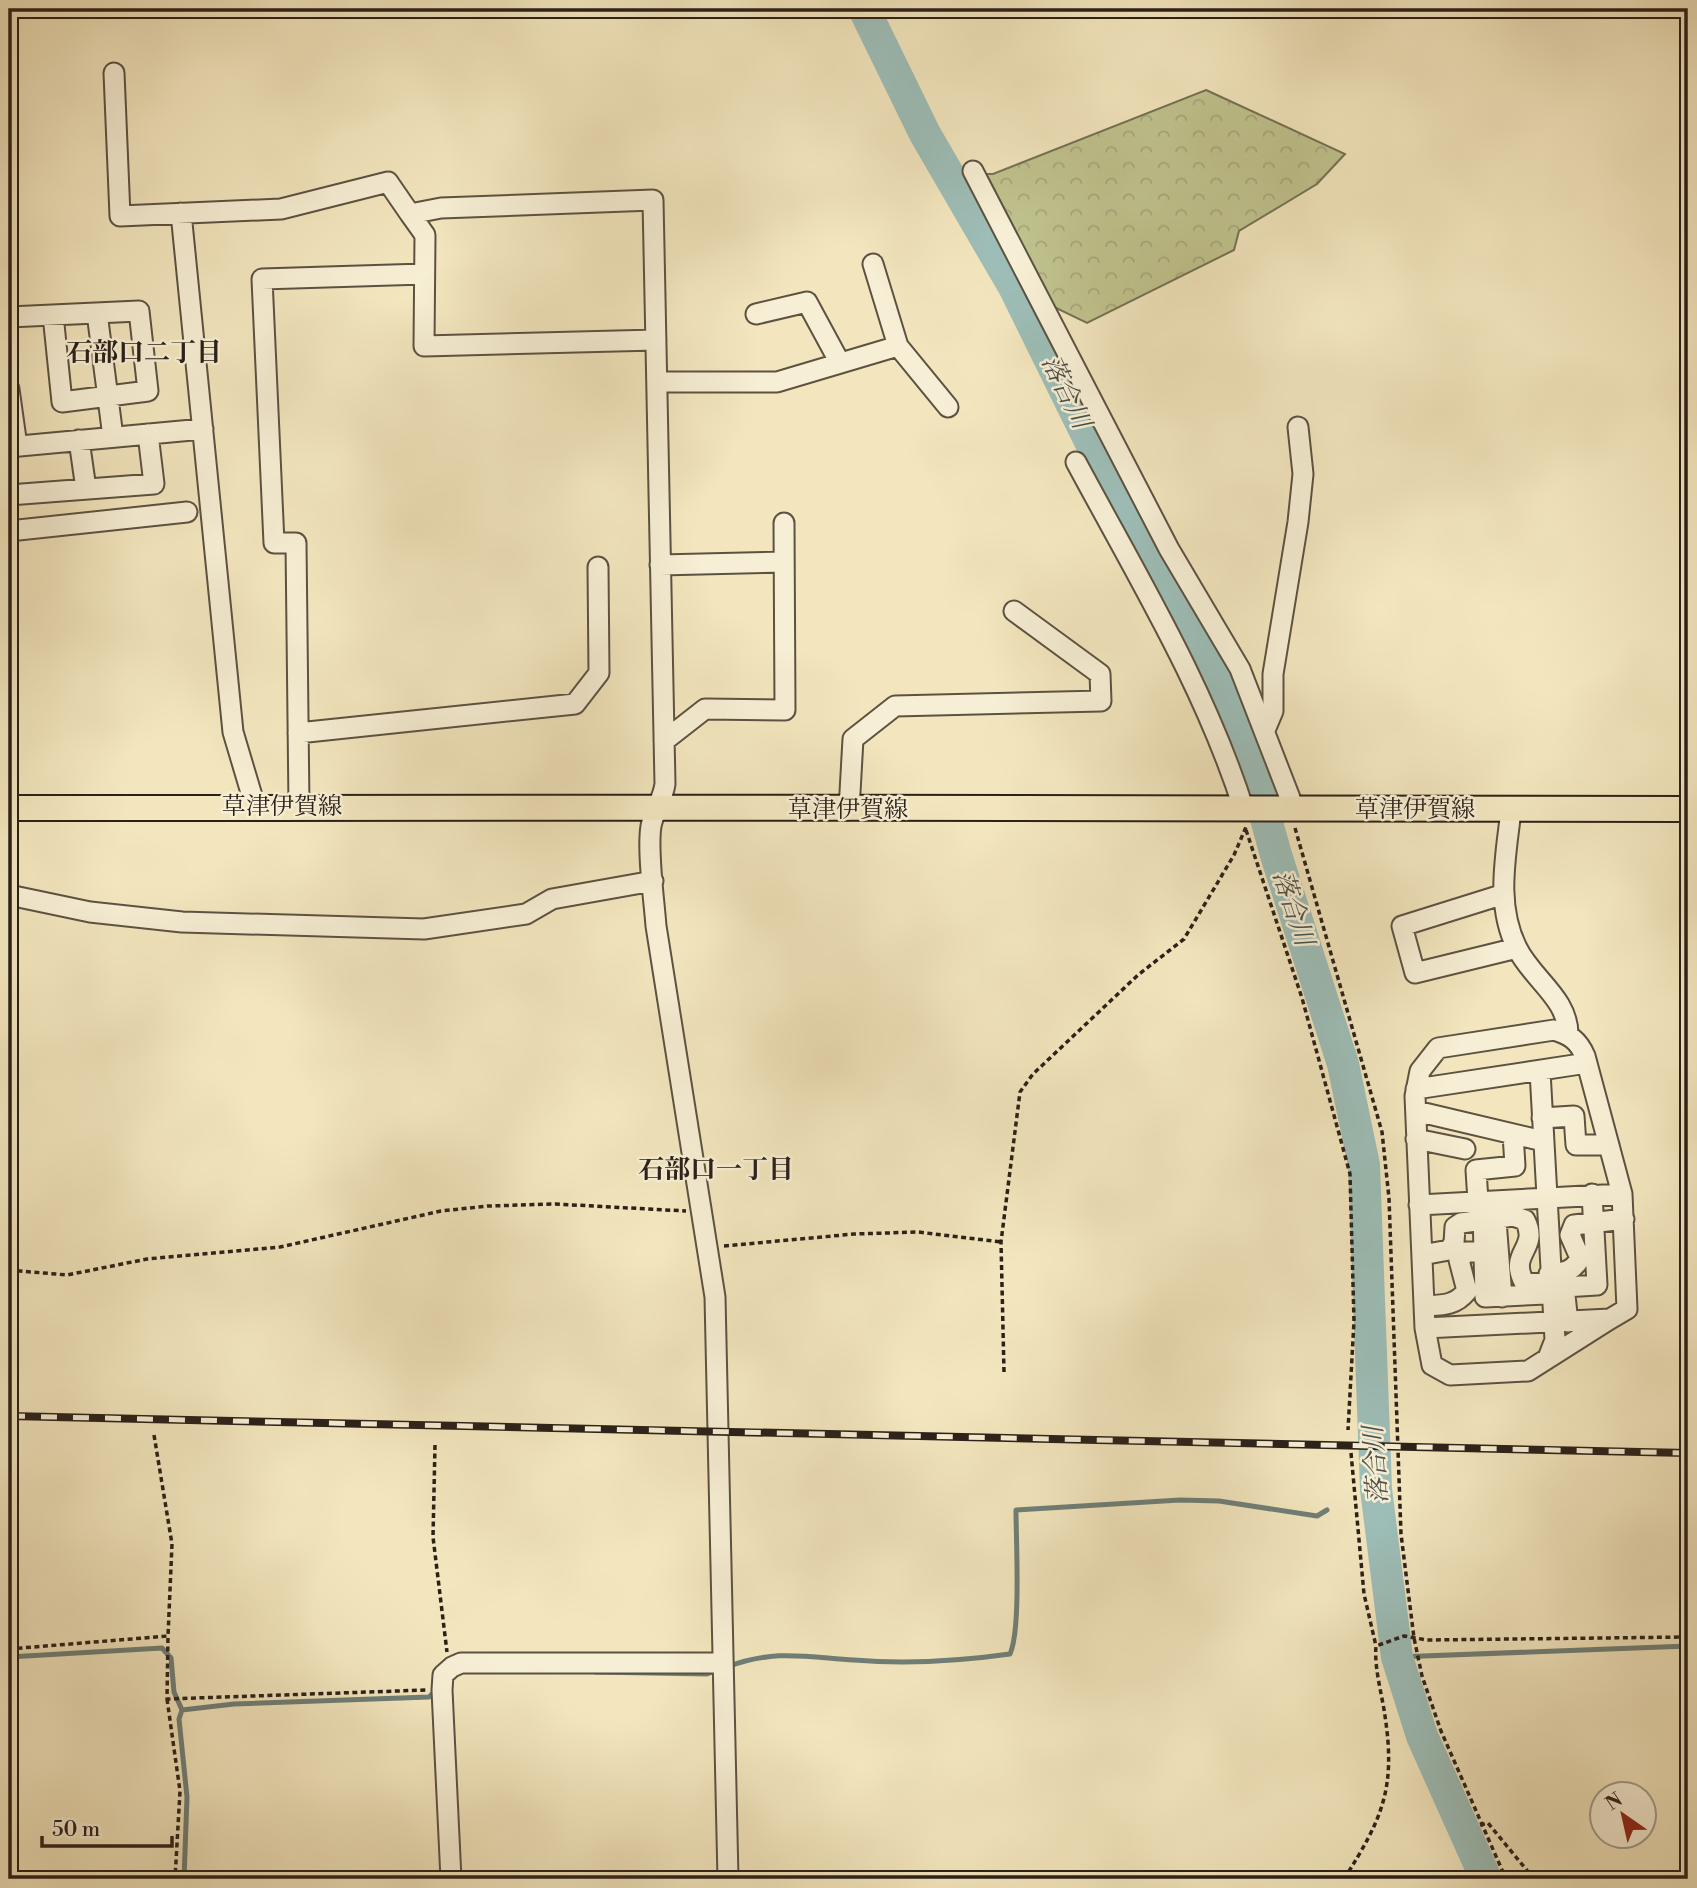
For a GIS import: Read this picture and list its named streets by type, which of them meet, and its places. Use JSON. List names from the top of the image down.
{
  "streets": {
    "main road": ["草津伊賀線"]
  },
  "districts": ["石部口二丁目", "石部口一丁目"],
  "water": ["落合川"],
  "scale_bar": "50 m",
  "north": "top left"
}
